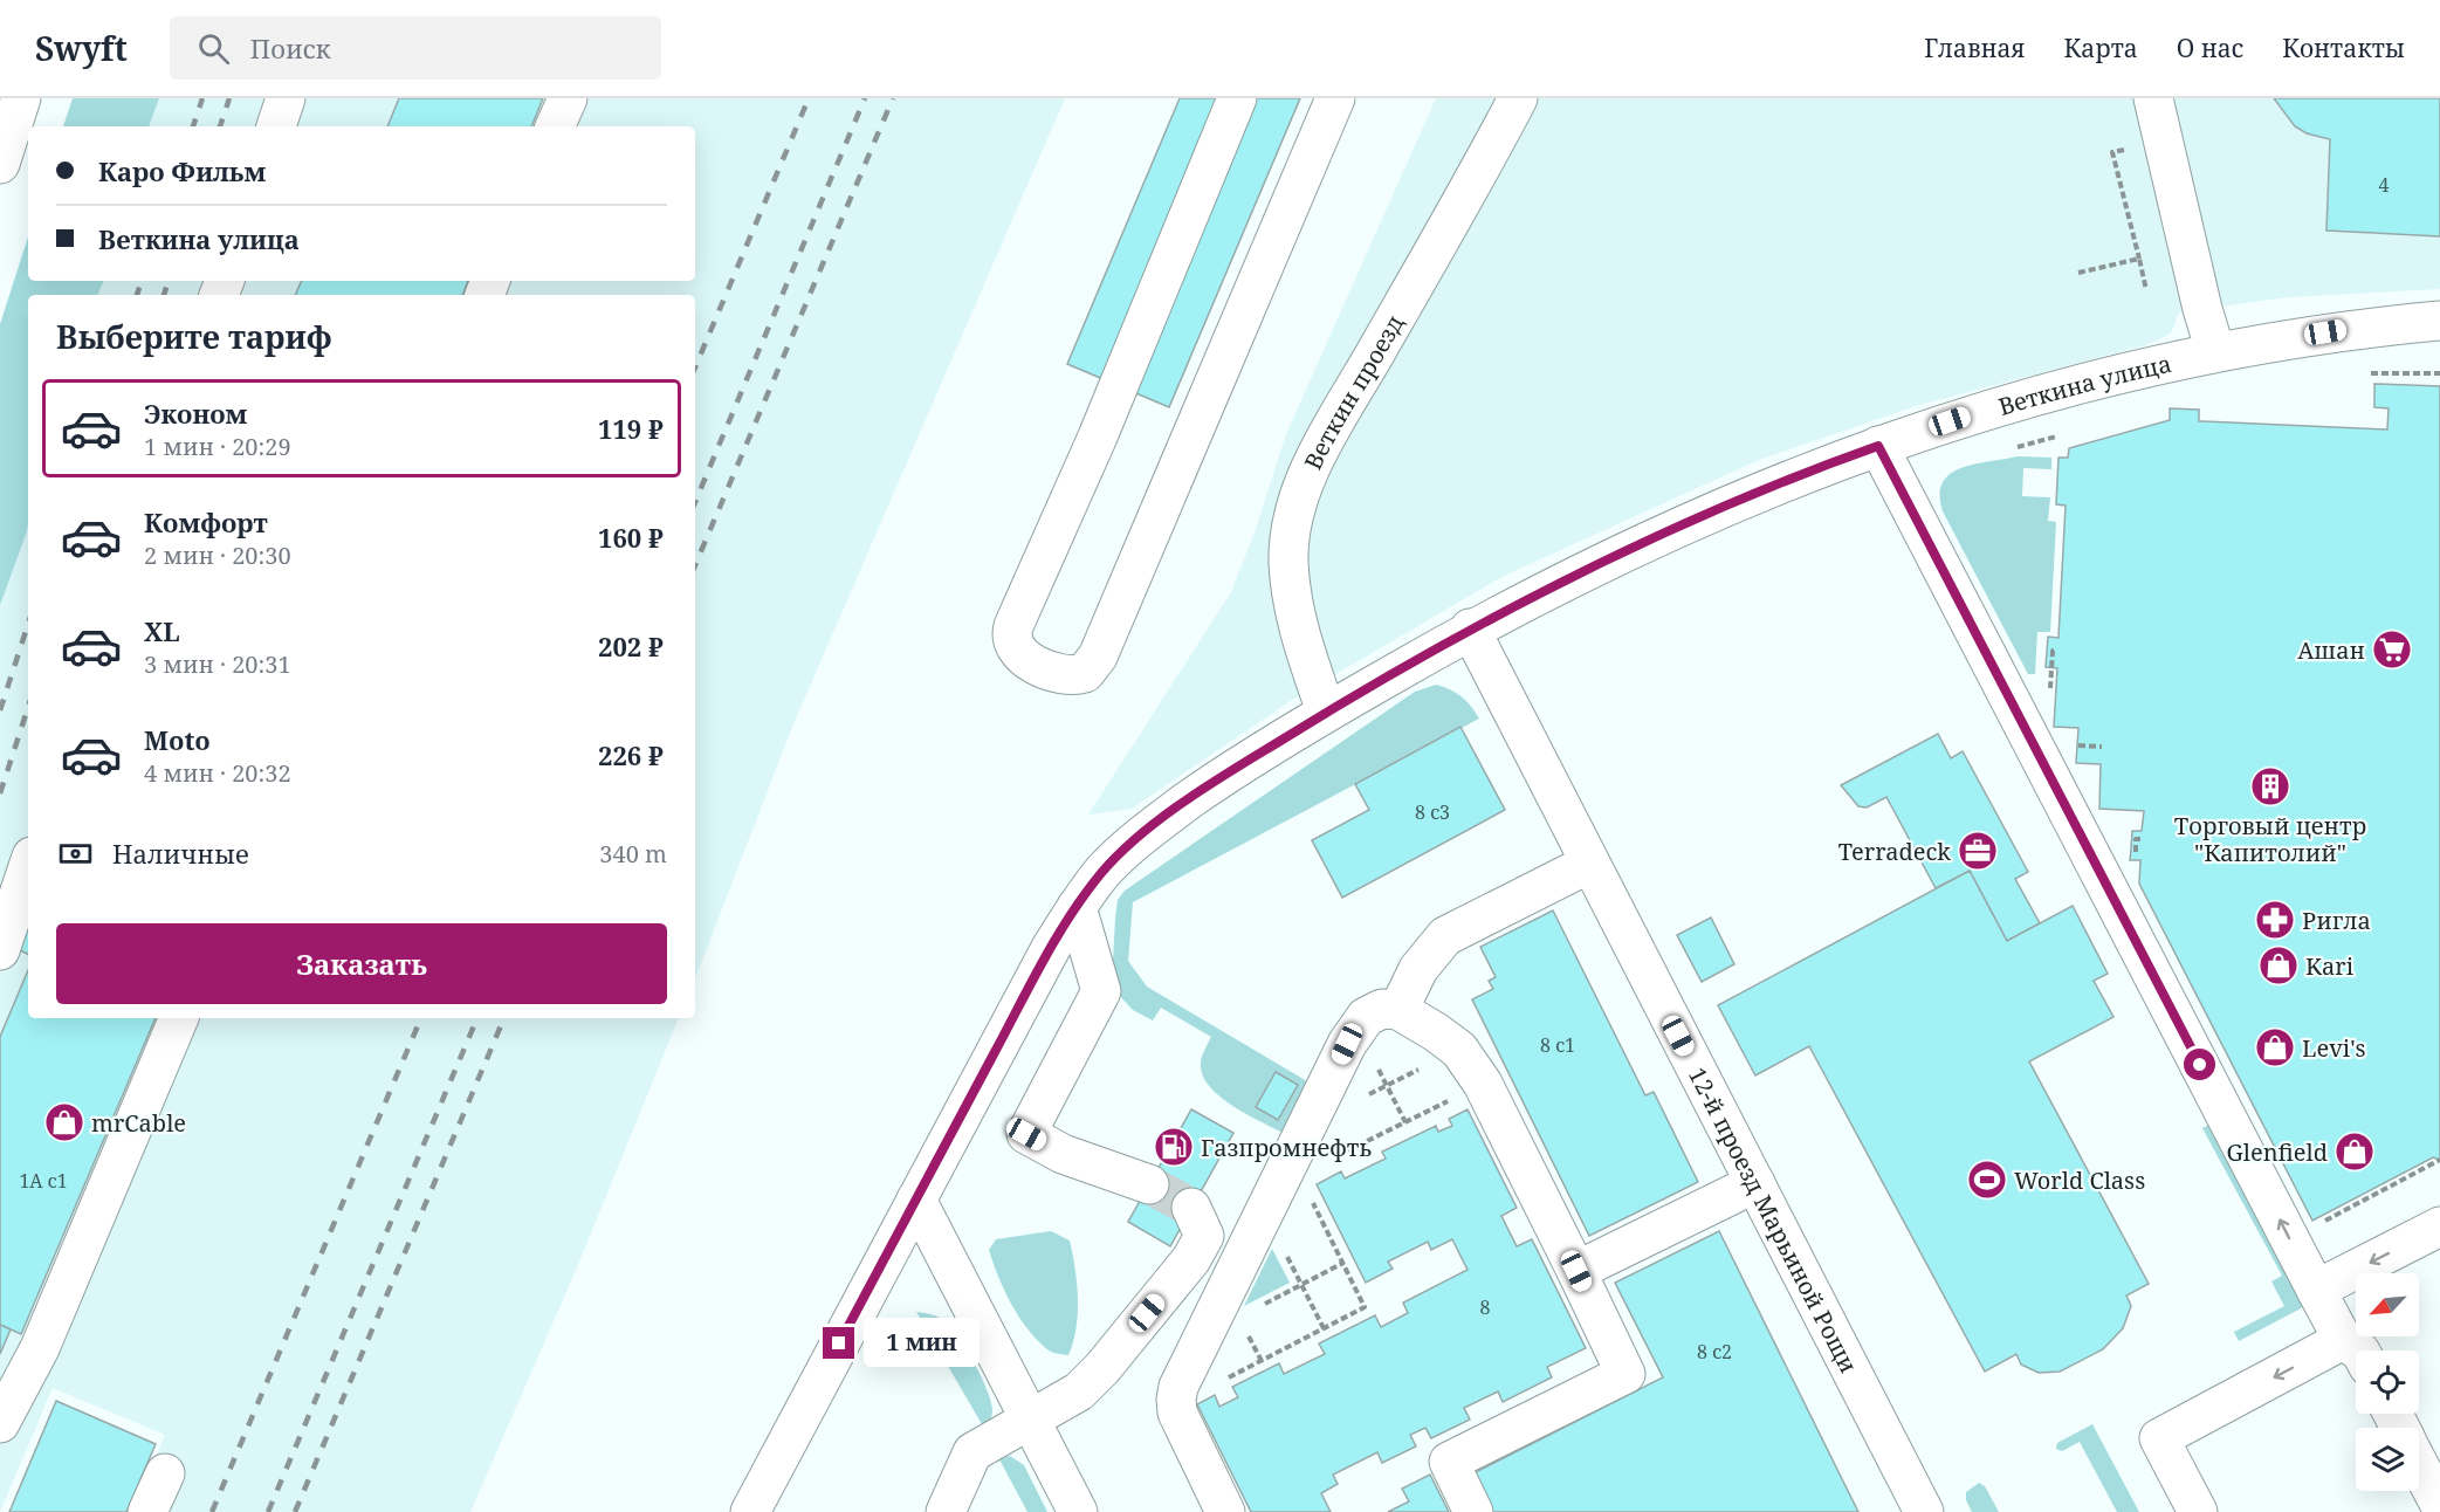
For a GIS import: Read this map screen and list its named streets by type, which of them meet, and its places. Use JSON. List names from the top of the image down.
{
  "streets": {
    "street": ["Веткина улица", "Веткин проезд", "12-й проезд Марьиной Рощи"]
  },
  "crossings": [
    ["Веткина улица", "Веткин проезд"],
    ["Веткина улица", "12-й проезд Марьиной Рощи"]
  ],
  "places": {
    "supermarket": ["Ашан"],
    "building": ["Торговый центр \"Капитолий\""],
    "office": ["Terradeck"],
    "pharmacy": ["Ригла"],
    "shop": [
      "Kari",
      "Levi's",
      "mrCable",
      "Glenfield"
    ],
    "fuel station": ["Газпромнефть"],
    "sports": ["World Class"]
  },
  "house_numbers": [
    "4",
    "8 с3",
    "8 с1",
    "1А с1",
    "8",
    "8 с2"
  ],
  "north": "bottom left",
  "page": {
    "header": "Swyft",
    "search": "Поиск",
    "nav": [
      "Главная",
      "Карта",
      "О нас",
      "Контакты"
    ],
    "banner": ["Каро Фильм", "Веткина улица"],
    "heading": "Выберите тариф",
    "list": [
      {
        "name": "Эконом",
        "note": "1 мин · 20:29",
        "value": "119 ₽"
      },
      {
        "name": "Комфорт",
        "note": "2 мин · 20:30",
        "value": "160 ₽"
      },
      {
        "name": "XL",
        "note": "3 мин · 20:31",
        "value": "202 ₽"
      },
      {
        "name": "Moto",
        "note": "4 мин · 20:32",
        "value": "226 ₽"
      }
    ],
    "pay": ["Наличные", "340 m"],
    "buttons": "Заказать",
    "bubble": "1 мин"
  }
}
